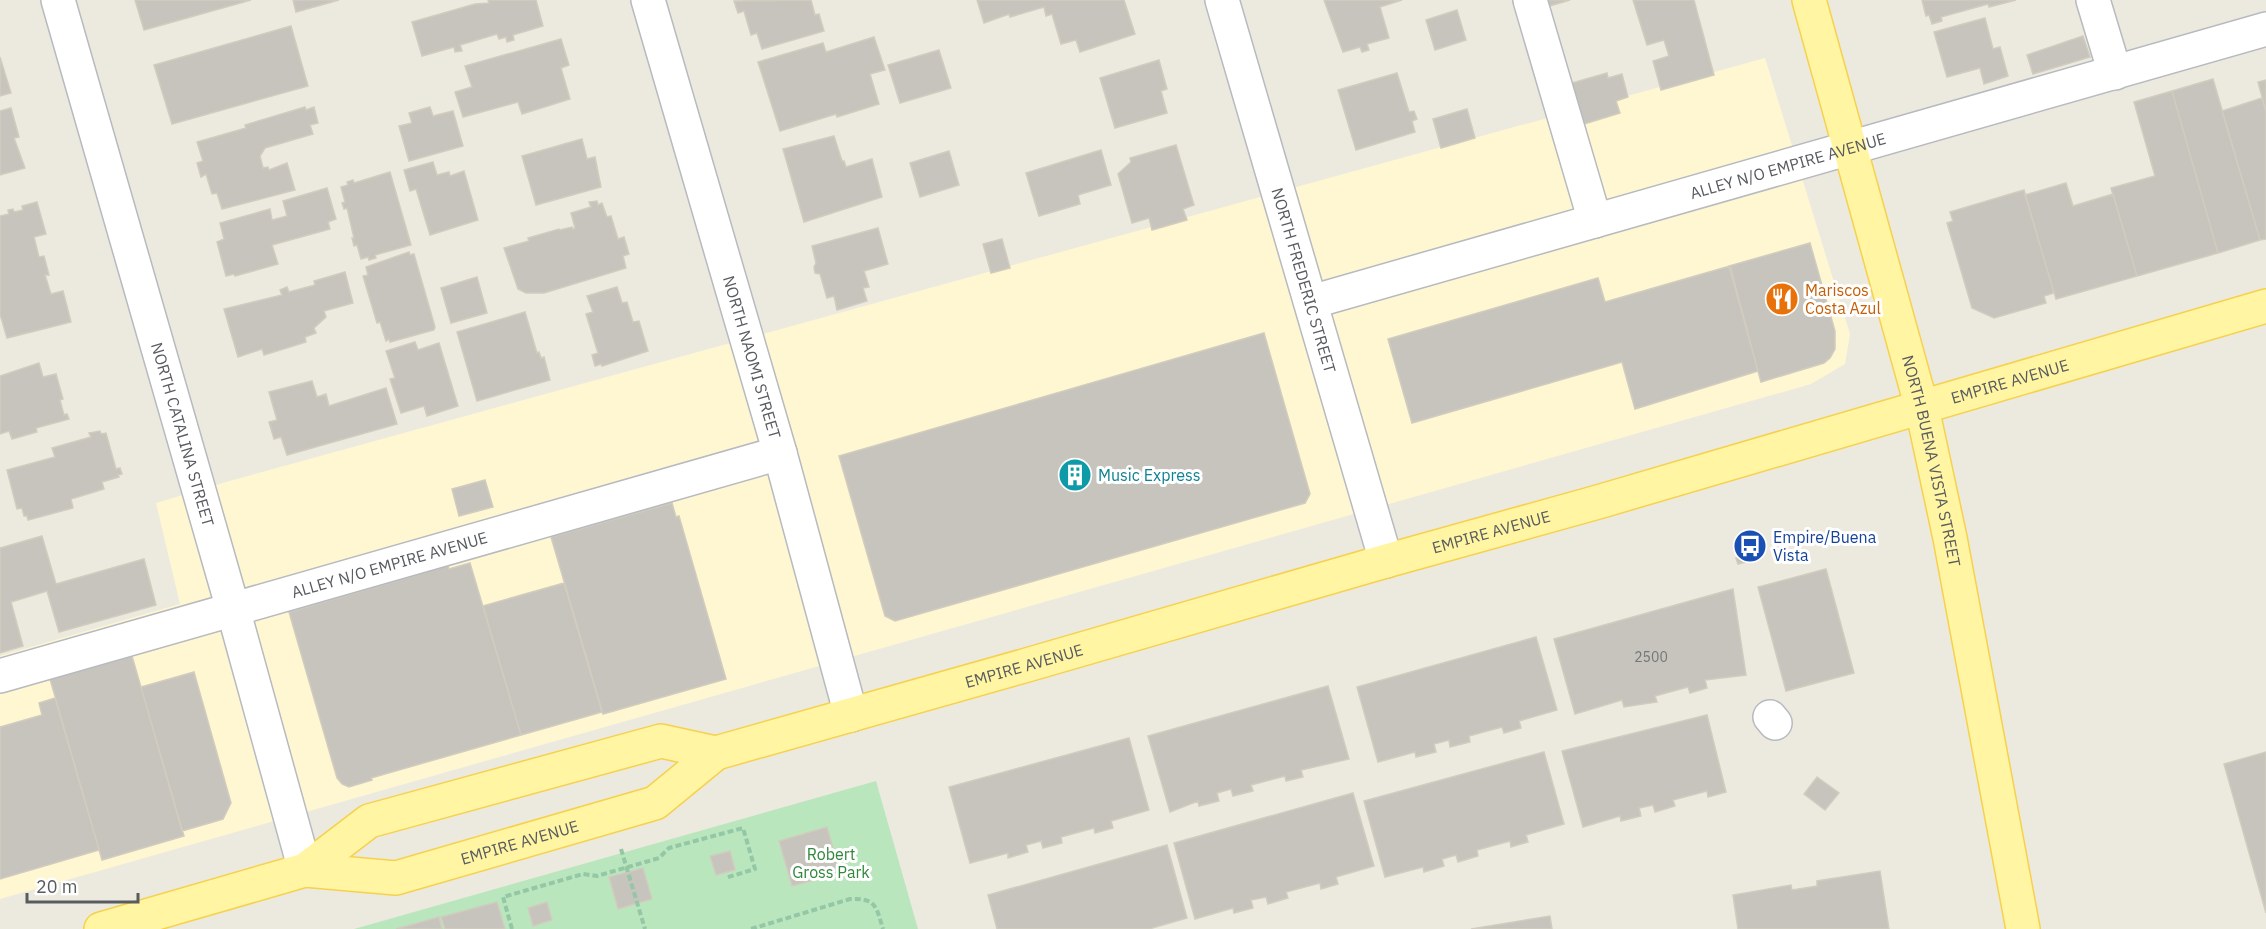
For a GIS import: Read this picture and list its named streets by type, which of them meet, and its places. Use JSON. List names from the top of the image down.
{
  "streets": {
    "main road": ["EMPIRE AVENUE", "NORTH BUENA VISTA STREET"],
    "street": [
      "ALLEY N/O EMPIRE AVENUE",
      "NORTH FREDERIC STREET",
      "NORTH NAOMI STREET",
      "NORTH CATALINA STREET"
    ]
  },
  "crossings": [
    ["ALLEY N/O EMPIRE AVENUE", "NORTH FREDERIC STREET"],
    ["ALLEY N/O EMPIRE AVENUE", "NORTH NAOMI STREET"],
    ["ALLEY N/O EMPIRE AVENUE", "NORTH CATALINA STREET"],
    ["ALLEY N/O EMPIRE AVENUE", "NORTH BUENA VISTA STREET"],
    ["NORTH FREDERIC STREET", "EMPIRE AVENUE"],
    ["NORTH NAOMI STREET", "EMPIRE AVENUE"],
    ["EMPIRE AVENUE", "NORTH CATALINA STREET"],
    ["EMPIRE AVENUE", "NORTH BUENA VISTA STREET"]
  ],
  "parks": ["Robert Gross Park"],
  "places": {
    "restaurant": ["Mariscos Costa Azul"],
    "building": ["Music Express"],
    "bus stop": ["Empire/Buena Vista"]
  },
  "house_numbers": ["2500"],
  "scale_bar": "20 m"
}
